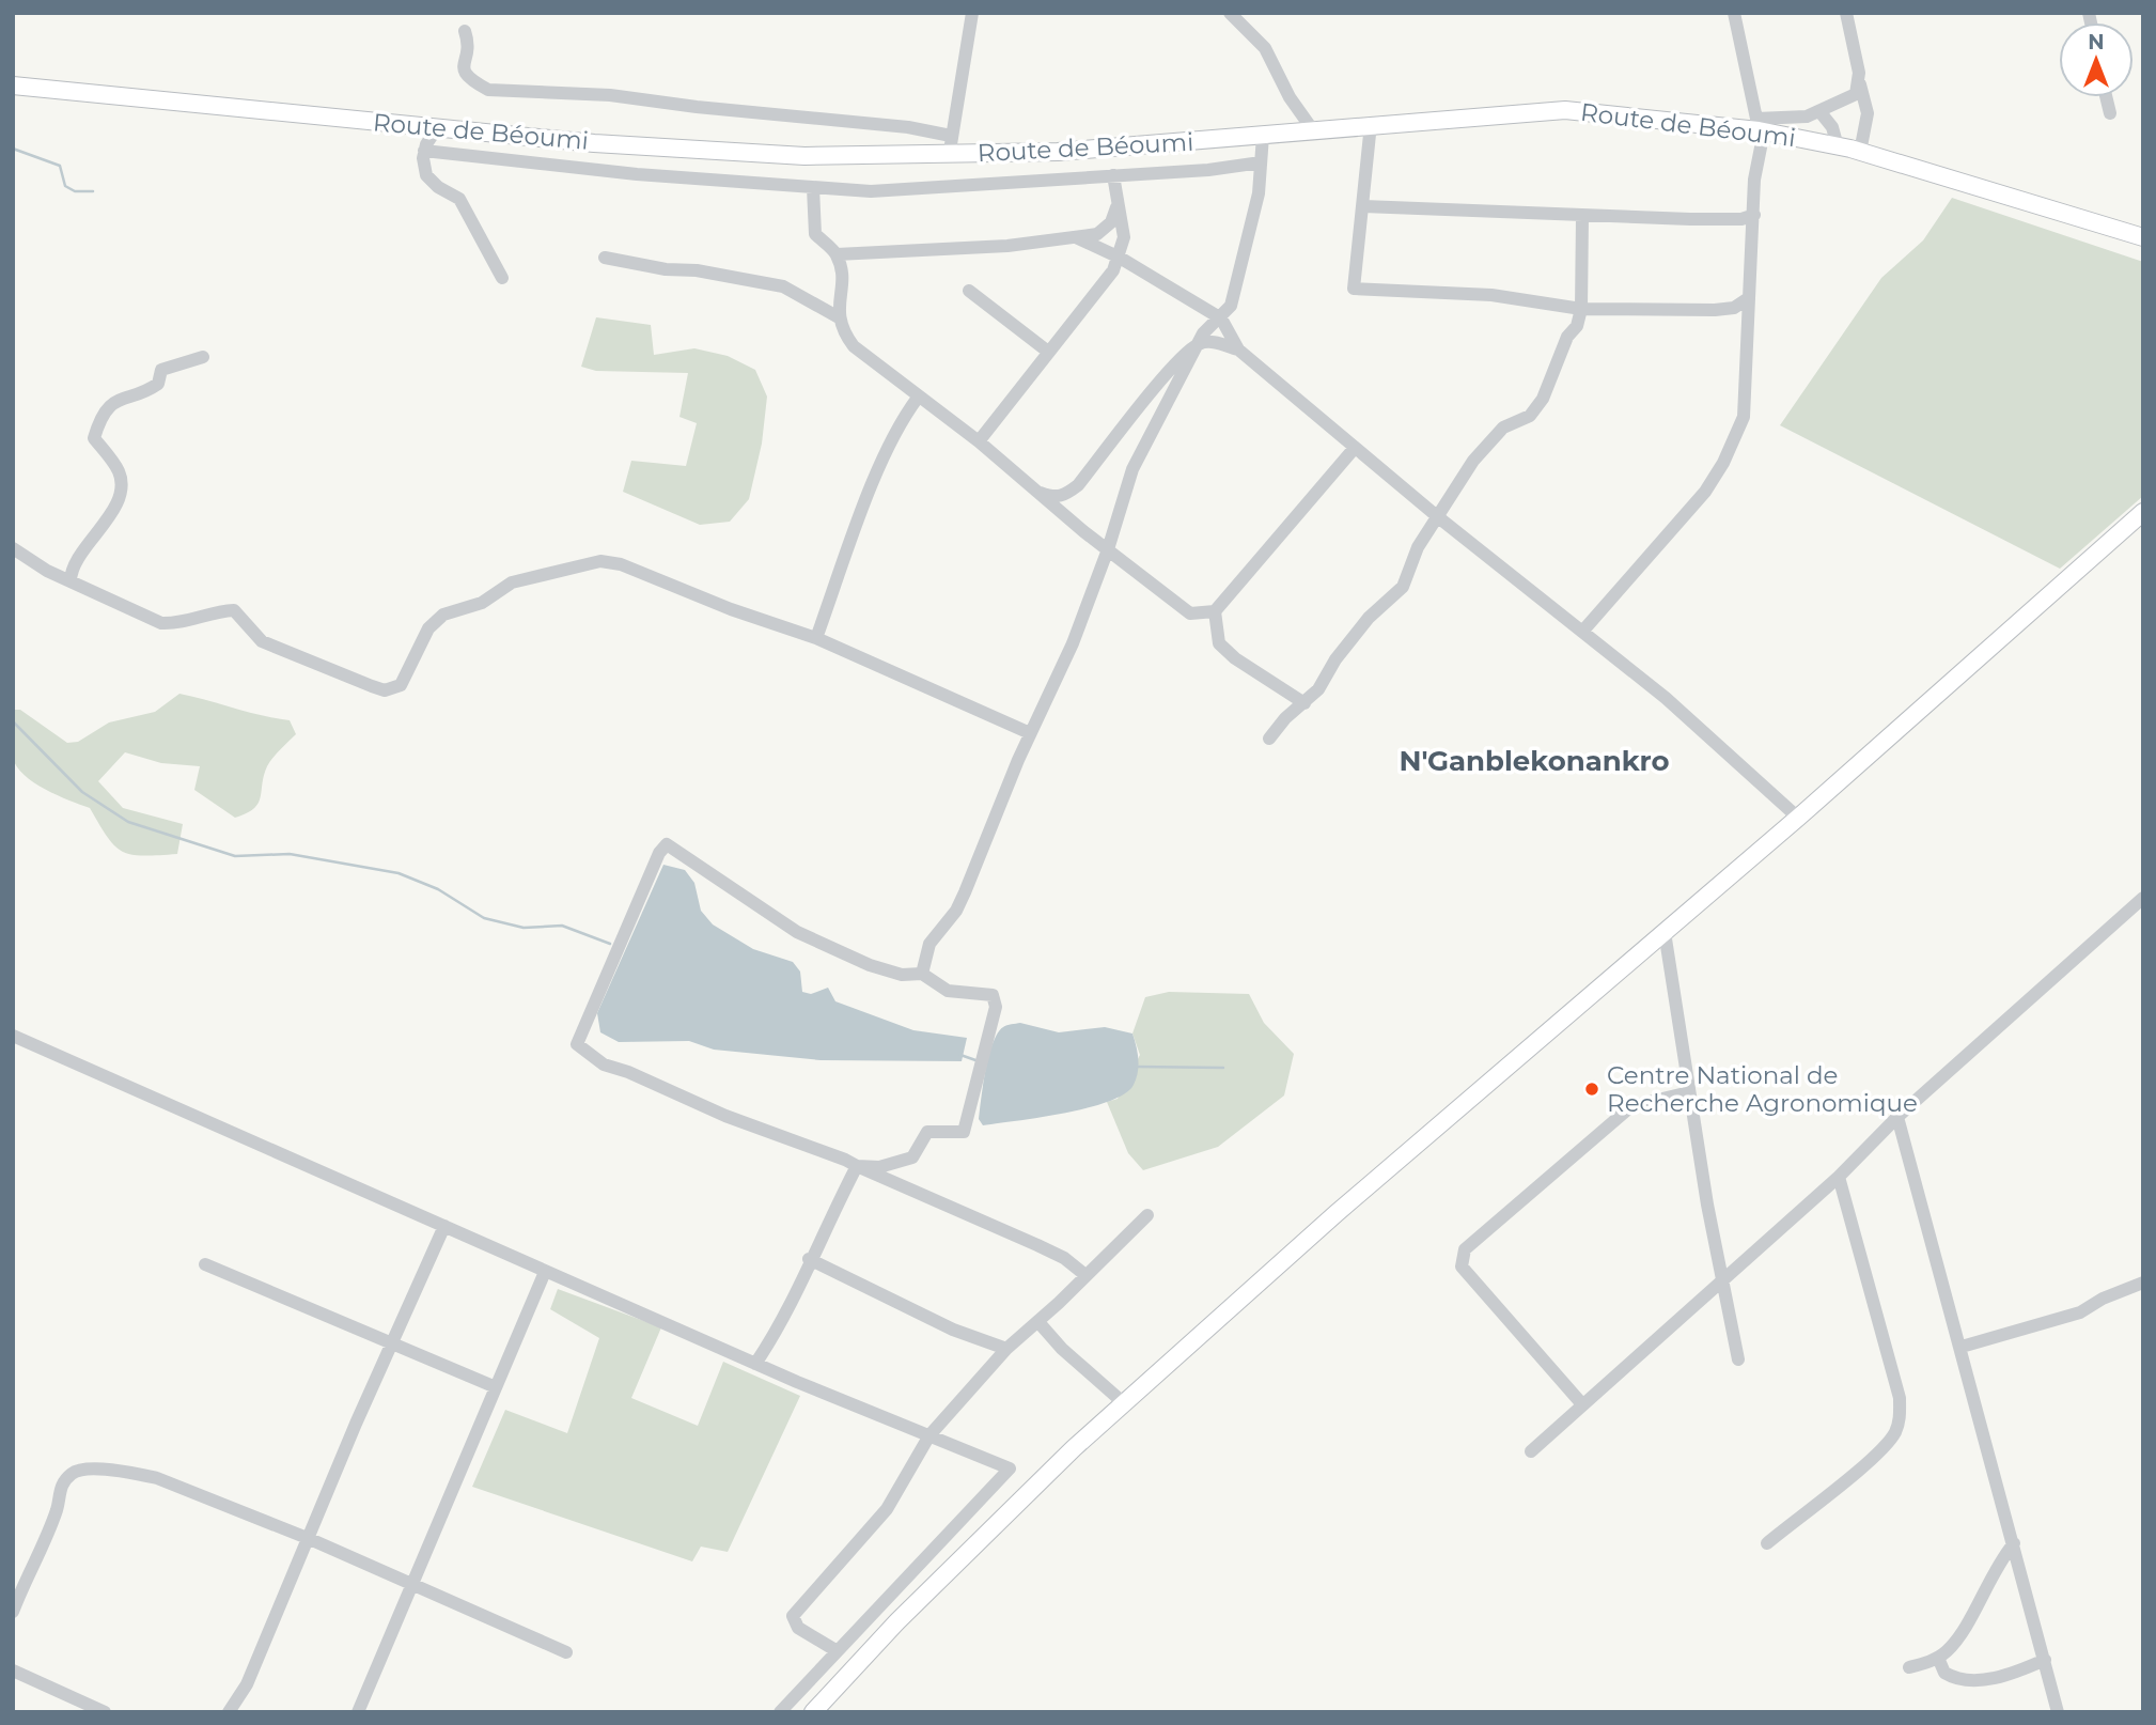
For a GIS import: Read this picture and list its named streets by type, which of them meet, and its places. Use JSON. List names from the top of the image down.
{
  "streets": {
    "main road": ["Route de Béoumi"]
  },
  "districts": ["N'Ganblekonankro"],
  "places": ["Centre National de Recherche Agronomique"],
  "north": "top"
}
